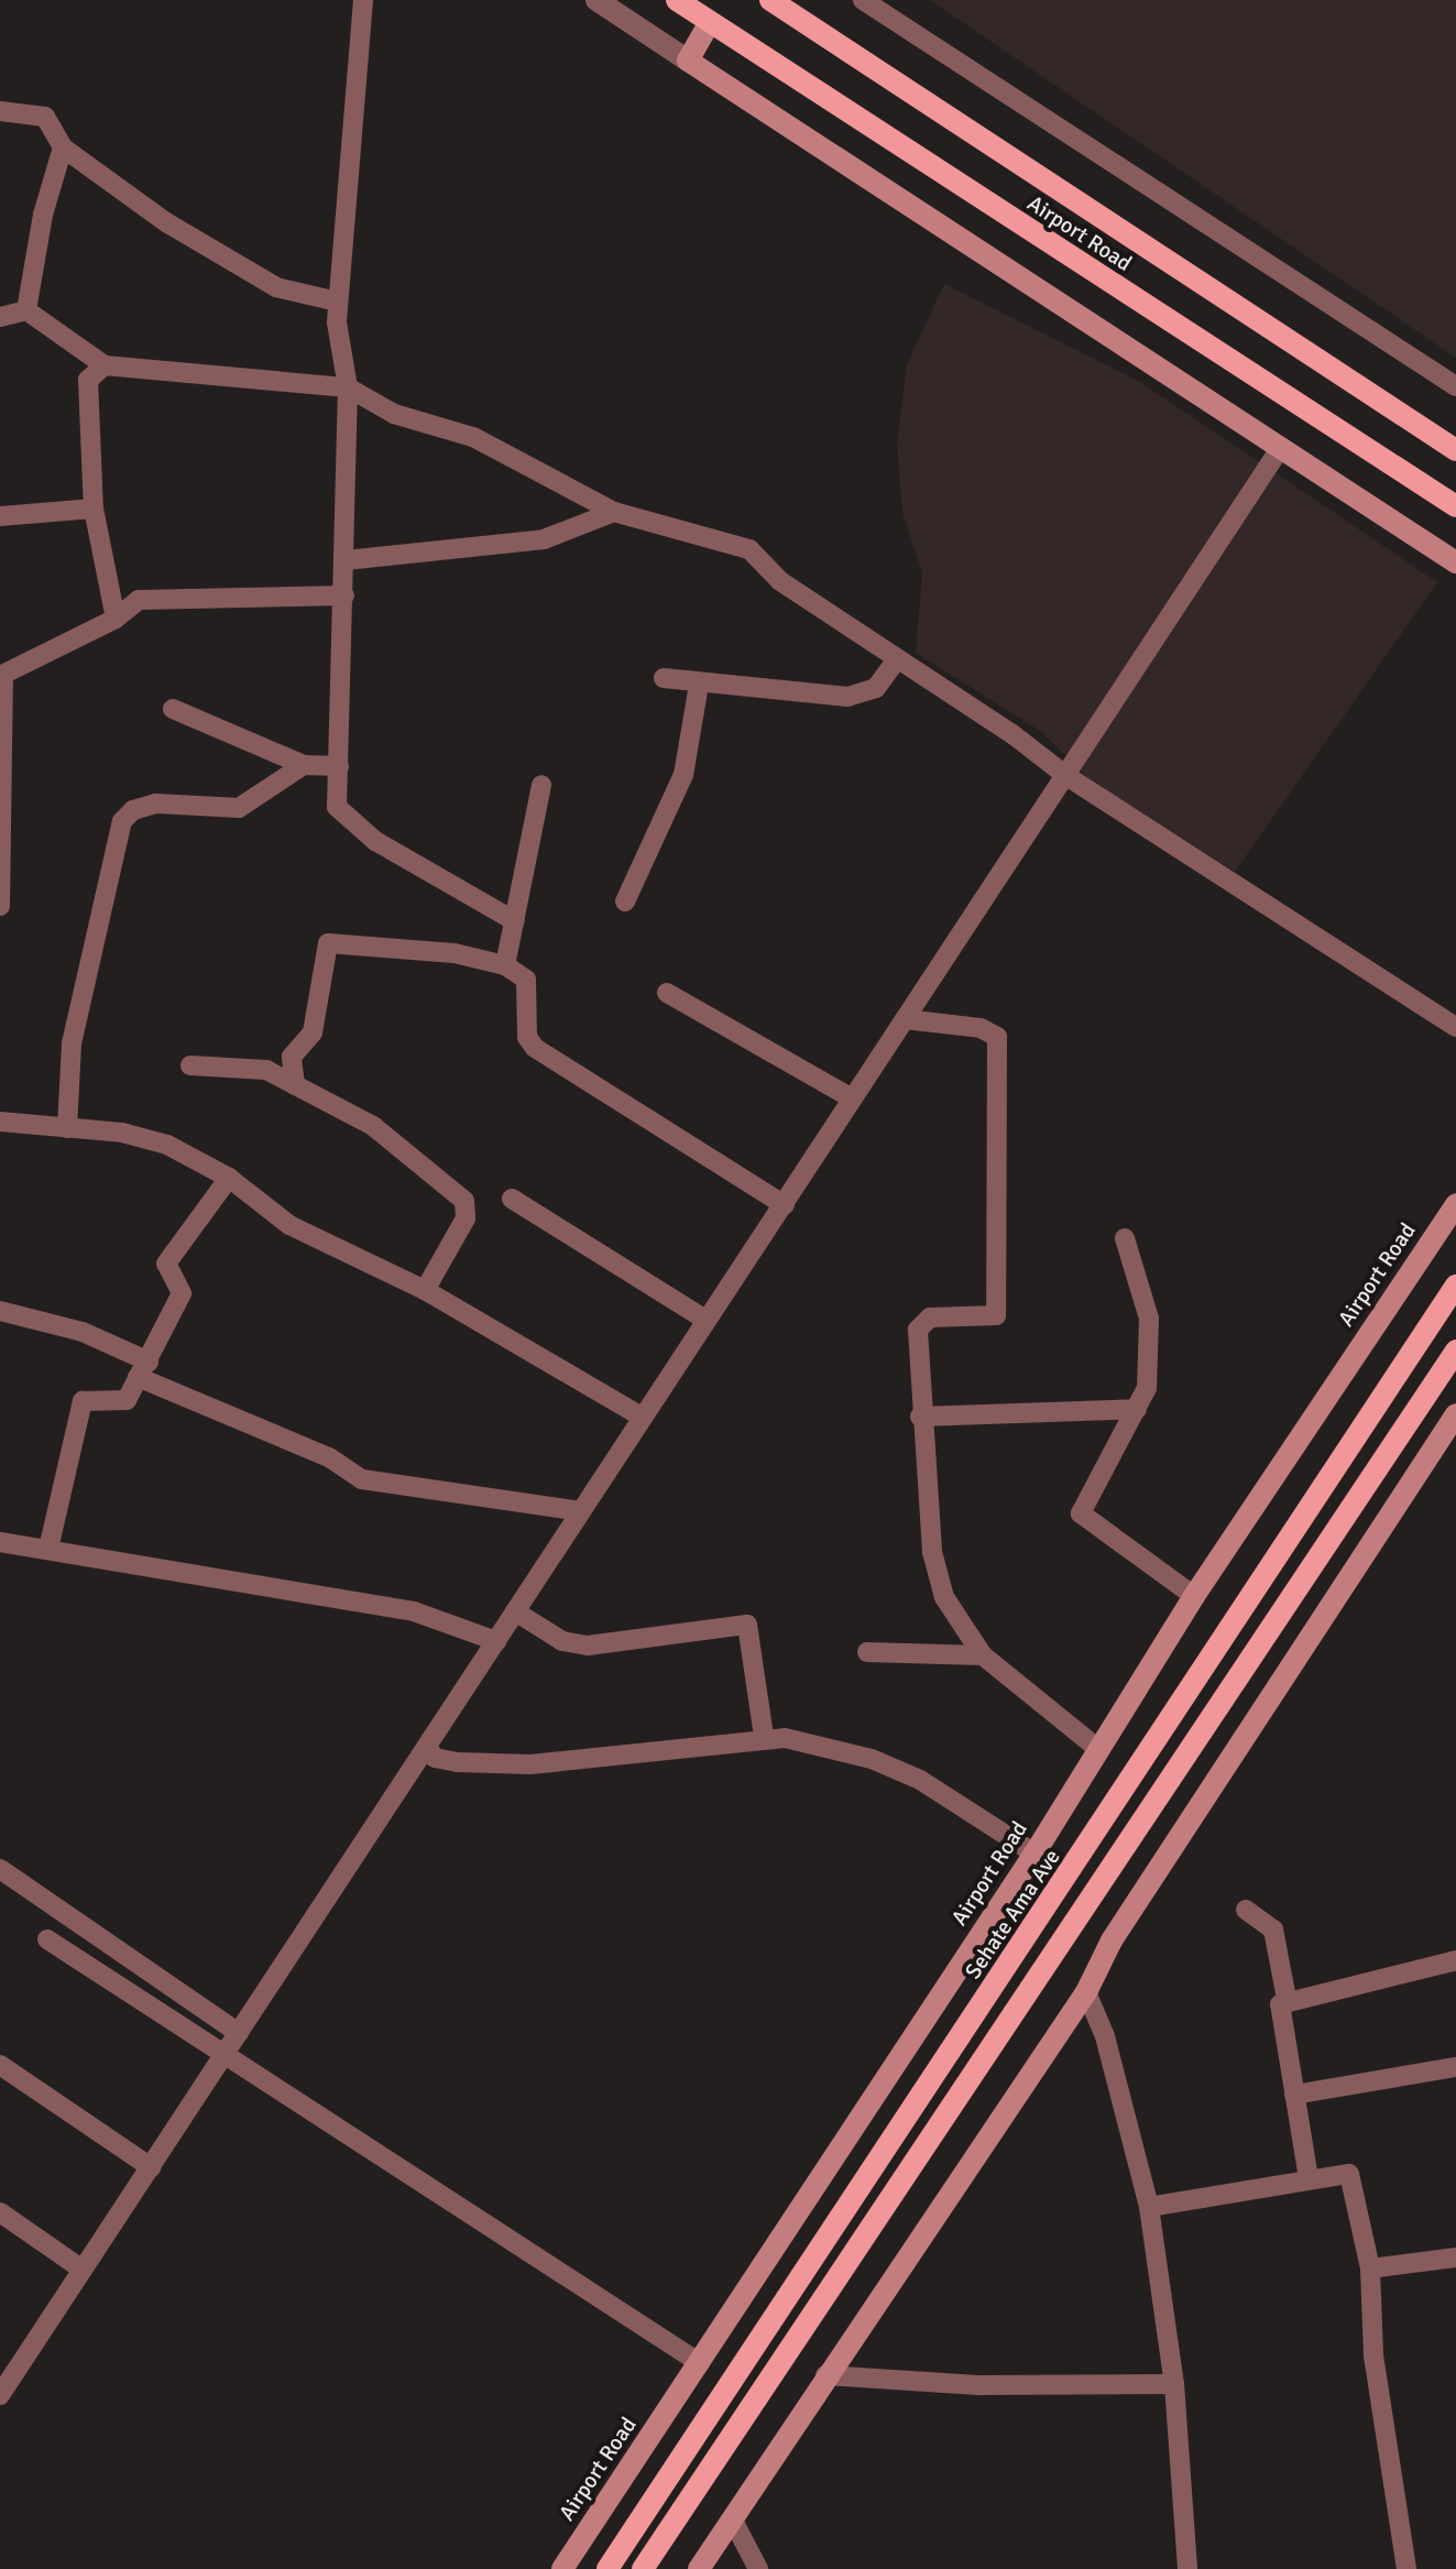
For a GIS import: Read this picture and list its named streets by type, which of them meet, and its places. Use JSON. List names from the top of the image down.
{
  "streets": {
    "main road": ["Airport Road", "Sehate Ama Ave"]
  }
}
